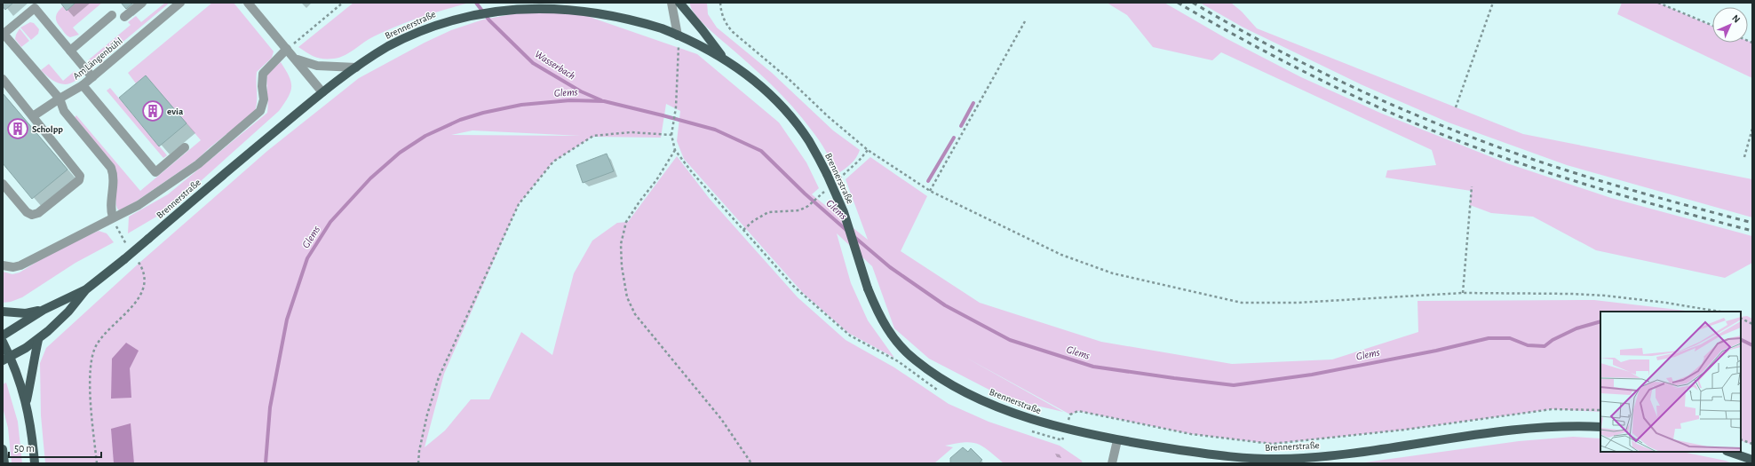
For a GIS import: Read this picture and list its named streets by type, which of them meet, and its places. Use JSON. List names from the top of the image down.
{
  "streets": {
    "main road": ["Brennerstraße"],
    "street": ["Am Längenbühl"]
  },
  "water": ["Wasserbach", "Glems"],
  "places": {
    "building": ["evia", "Scholpp"]
  },
  "scale_bar": "50 m",
  "north": "top right"
}
